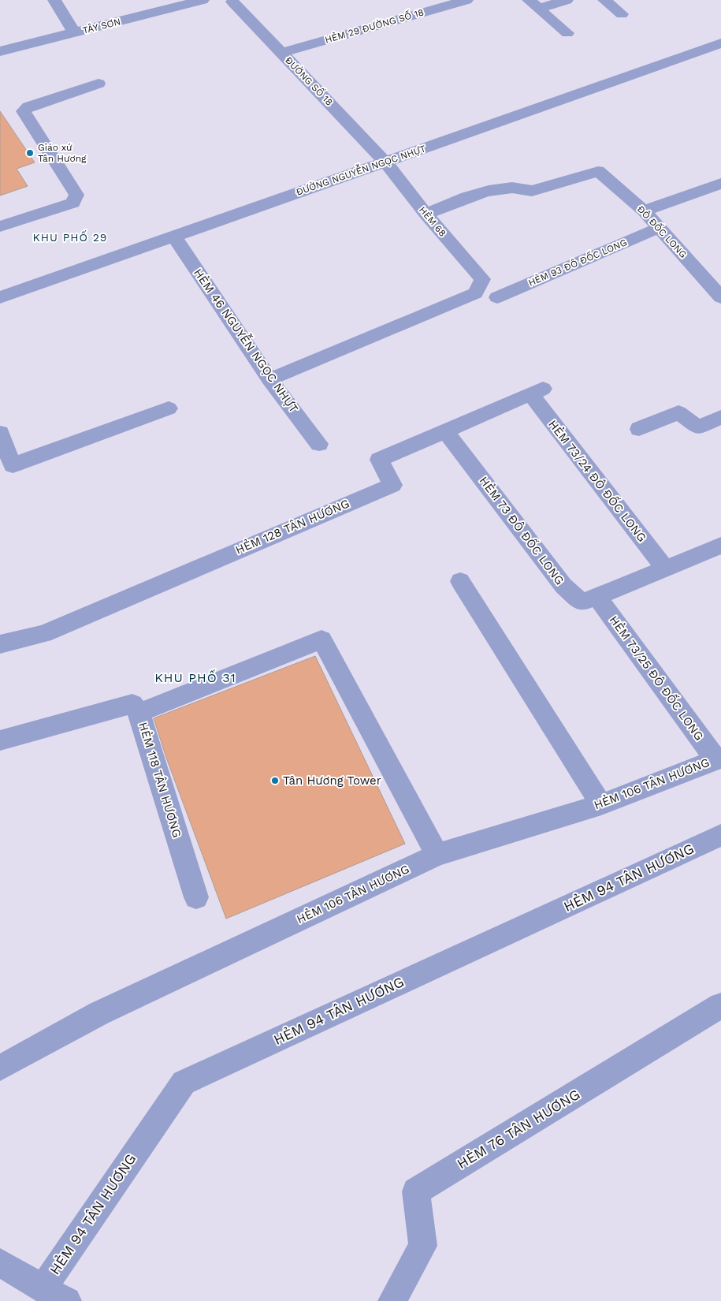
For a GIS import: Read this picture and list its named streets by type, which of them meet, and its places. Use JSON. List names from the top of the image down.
{
  "streets": {
    "street": [
      "TÂY SƠN",
      "HẺM 29 ĐƯỜNG SỐ 18",
      "ĐƯỜNG SỐ 18",
      "ĐƯỜNG NGUYỄN NGỌC NHỰT",
      "HẺM 68",
      "ĐÔ ĐỐC LONG",
      "HẺM 93 ĐÔ ĐỐC LONG",
      "HẺM 46 NGUYỄN NGỌC NHỰT",
      "HẺM 73/24 ĐÔ ĐỐC LONG",
      "HẺM 128 TÂN HƯƠNG",
      "HẺM 73 ĐÔ ĐỐC LONG",
      "HẺM 73/25 ĐÔ ĐỐC LONG",
      "HẺM 118 TÂN HƯƠNG",
      "HẺM 106 TÂN HƯƠNG",
      "HẺM 94 TÂN HƯƠNG",
      "HẺM 76 TÂN HƯƠNG"
    ]
  },
  "crossings": [
    ["HẺM 29 ĐƯỜNG SỐ 18", "ĐƯỜNG SỐ 18"],
    ["ĐƯỜNG SỐ 18", "ĐƯỜNG NGUYỄN NGỌC NHỰT"],
    ["ĐƯỜNG SỐ 18", "HẺM 68"],
    ["ĐƯỜNG NGUYỄN NGỌC NHỰT", "HẺM 68"],
    ["ĐƯỜNG NGUYỄN NGỌC NHỰT", "HẺM 46 NGUYỄN NGỌC NHỰT"],
    ["HẺM 68", "ĐÔ ĐỐC LONG"],
    ["HẺM 68", "HẺM 46 NGUYỄN NGỌC NHỰT"],
    ["ĐÔ ĐỐC LONG", "HẺM 93 ĐÔ ĐỐC LONG"],
    ["HẺM 73/24 ĐÔ ĐỐC LONG", "HẺM 128 TÂN HƯƠNG"],
    ["HẺM 73/24 ĐÔ ĐỐC LONG", "HẺM 73 ĐÔ ĐỐC LONG"],
    ["HẺM 128 TÂN HƯƠNG", "HẺM 73 ĐÔ ĐỐC LONG"],
    ["HẺM 73 ĐÔ ĐỐC LONG", "HẺM 73/25 ĐÔ ĐỐC LONG"],
    ["HẺM 73/25 ĐÔ ĐỐC LONG", "HẺM 106 TÂN HƯƠNG"]
  ],
  "districts": ["KHU PHỐ 29", "KHU PHỐ 31"],
  "places": ["Giáo xứ Tân Hương", "Tân Hương Tower"]
}
